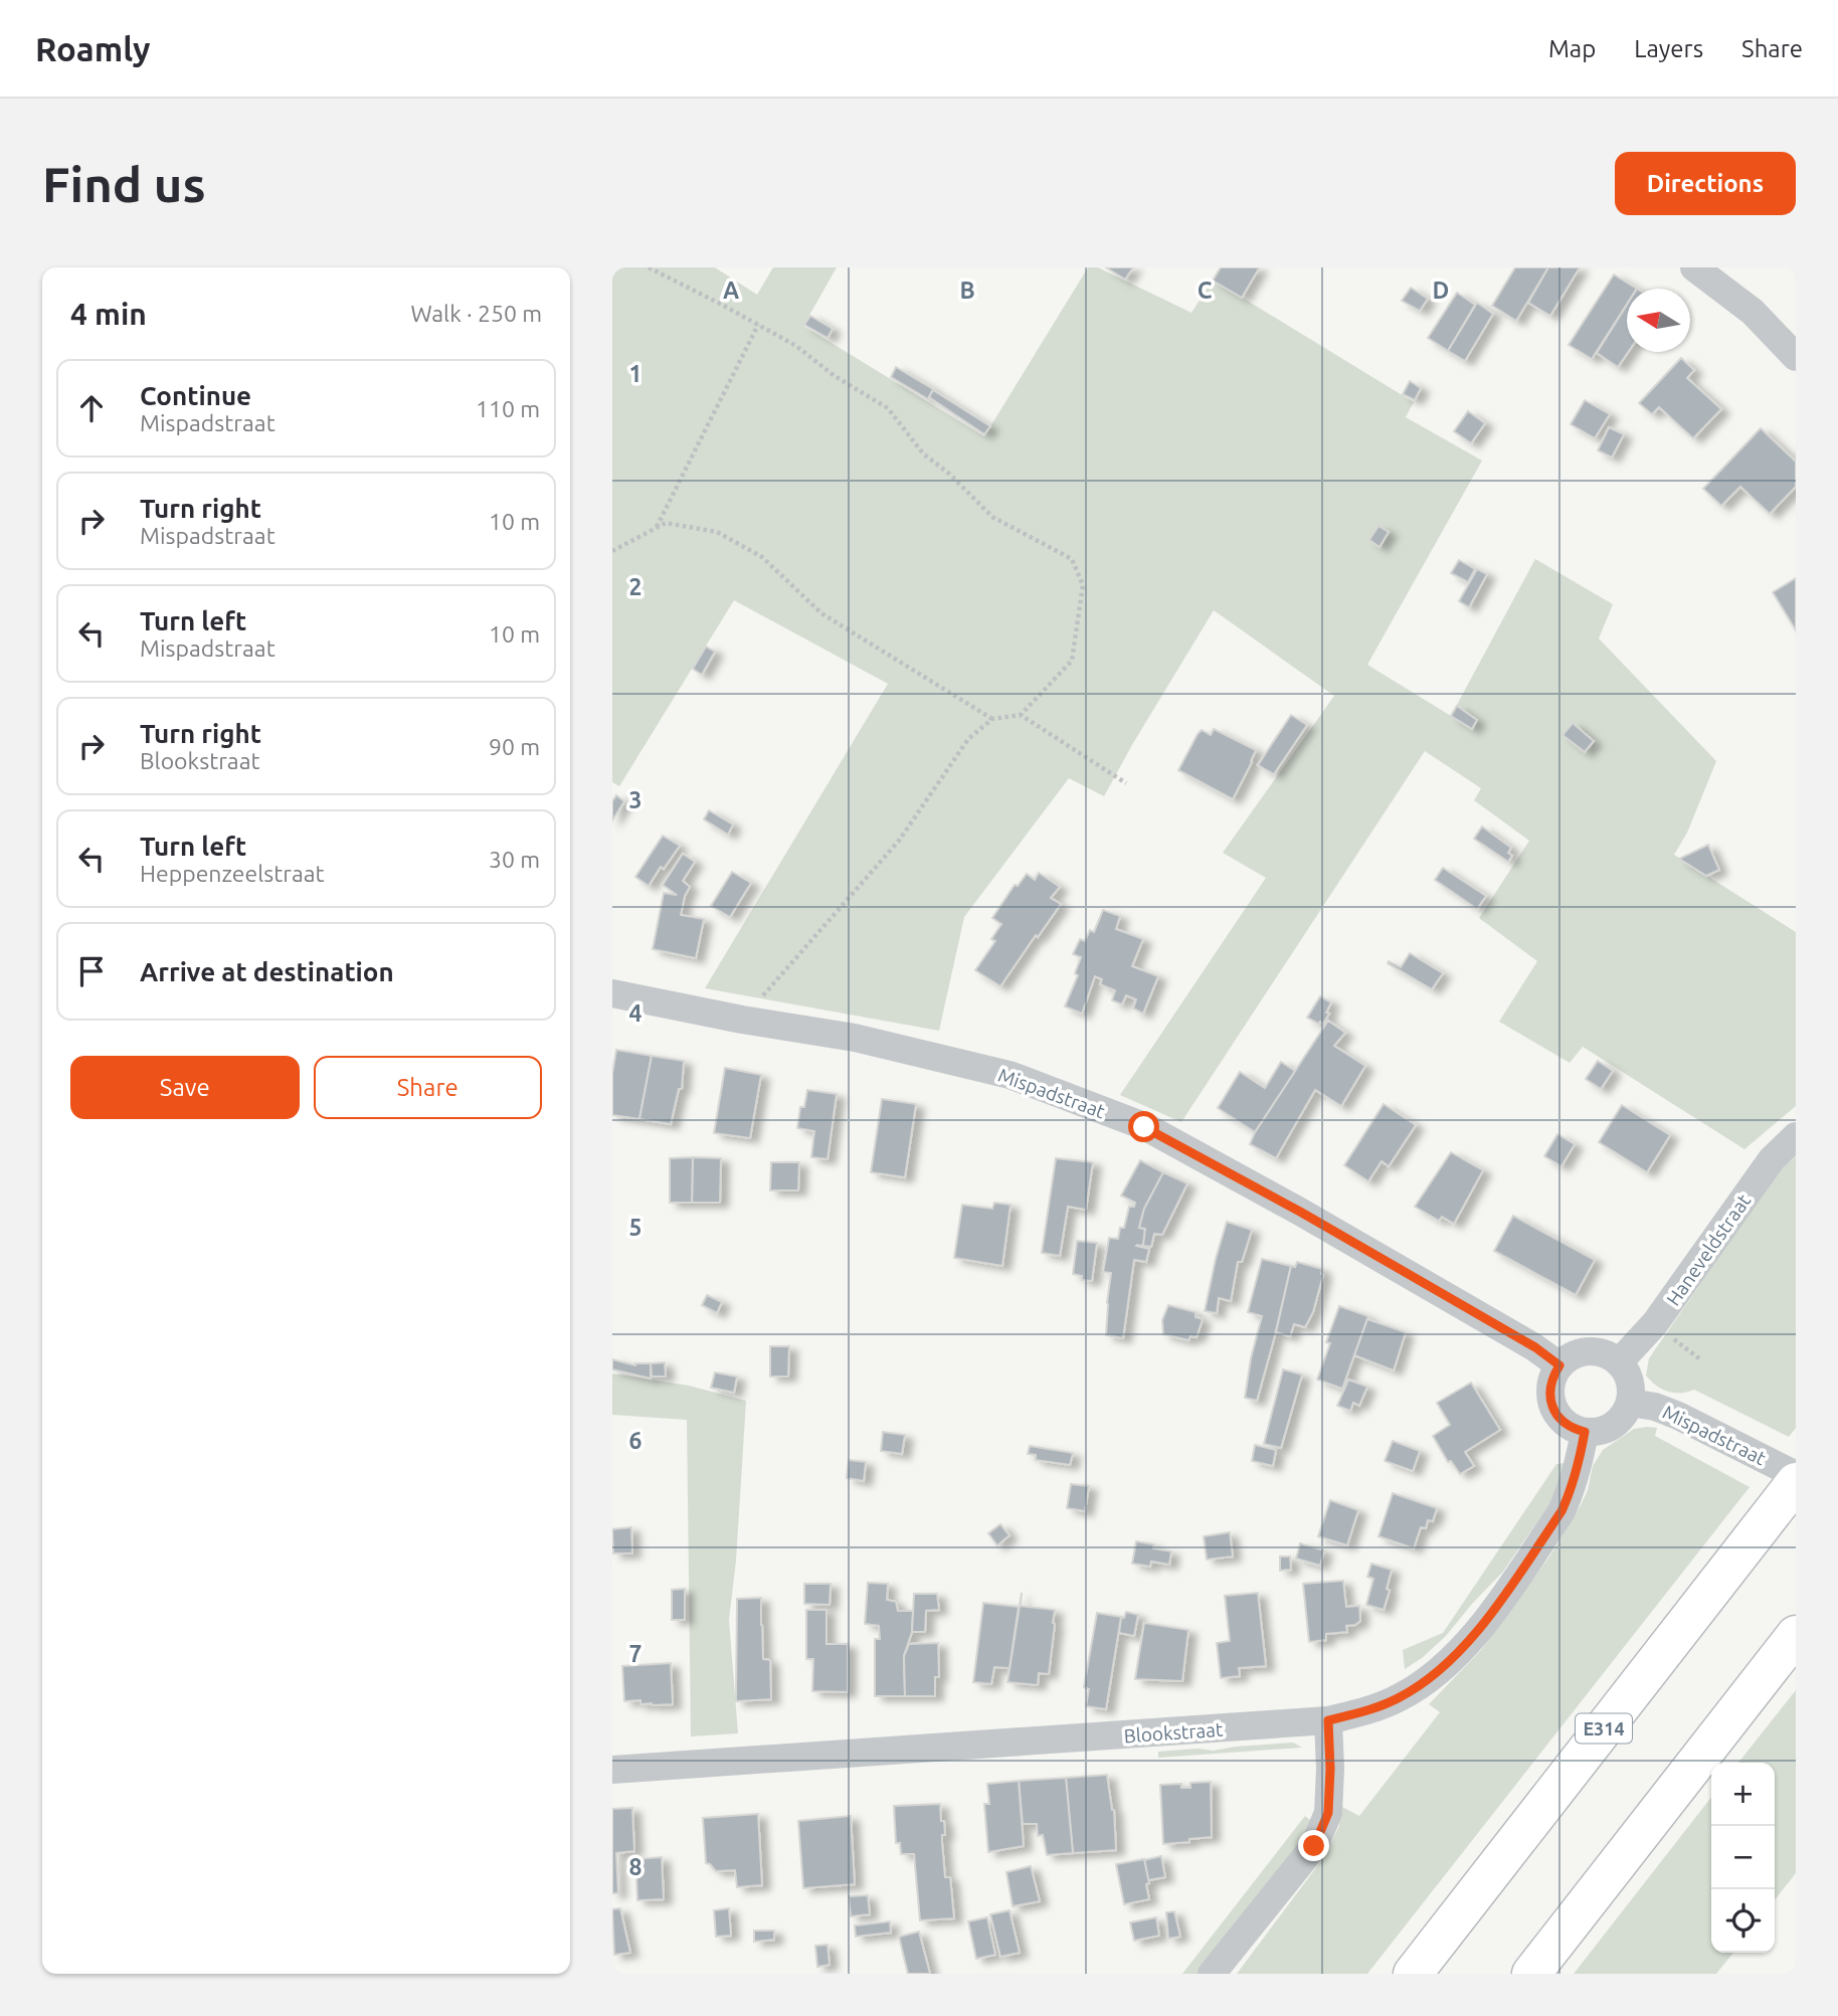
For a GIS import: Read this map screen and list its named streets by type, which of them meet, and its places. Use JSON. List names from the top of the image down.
{
  "streets": {
    "highway": ["E314"],
    "street": ["Mispadstraat", "Haneveldstraat", "Blookstraat"]
  },
  "crossings": [
    ["Mispadstraat", "Haneveldstraat"],
    ["Mispadstraat", "Blookstraat"],
    ["Haneveldstraat", "Blookstraat"]
  ],
  "north": "left",
  "page": {
    "header": "Roamly",
    "nav": ["Map", "Layers", "Share"],
    "buttons": [
      "Directions",
      ["Save", "Share"]
    ],
    "title": "Find us",
    "heading": ["4 min", "Walk · 250 m"],
    "list": [
      ["Continue", "Mispadstraat", "110 m"],
      ["Turn right", "Mispadstraat", "10 m"],
      ["Turn left", "Mispadstraat", "10 m"],
      ["Turn right", "Blookstraat", "90 m"],
      ["Turn left", "Heppenzeelstraat", "30 m"],
      "Arrive at destination"
    ],
    "map_buttons": ["+", "−"]
  },
  "grid": {
    "columns": [
      "A",
      "B",
      "C",
      "D"
    ],
    "rows": [
      "1",
      "2",
      "3",
      "4",
      "5",
      "6",
      "7",
      "8"
    ]
  }
}
